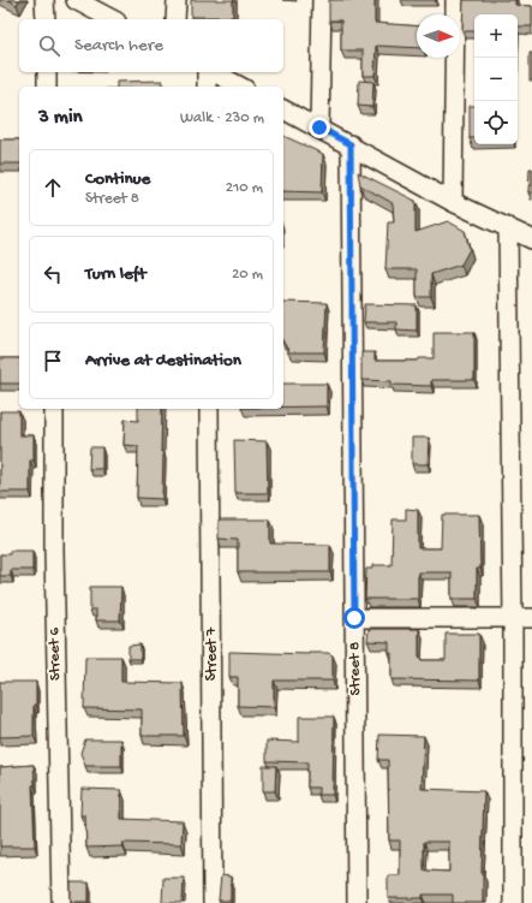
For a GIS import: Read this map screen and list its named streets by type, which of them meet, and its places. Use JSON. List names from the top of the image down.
{
  "streets": {
    "street": ["Street 6", "Street 7", "Street 8"]
  },
  "north": "right",
  "page": {
    "map_buttons": ["+", "−"],
    "search": "Search here",
    "heading": ["3 min", "Walk · 230 m"],
    "list": [
      ["Continue", "Street 8", "210 m"],
      ["Turn left", "20 m"],
      "Arrive at destination"
    ]
  }
}
